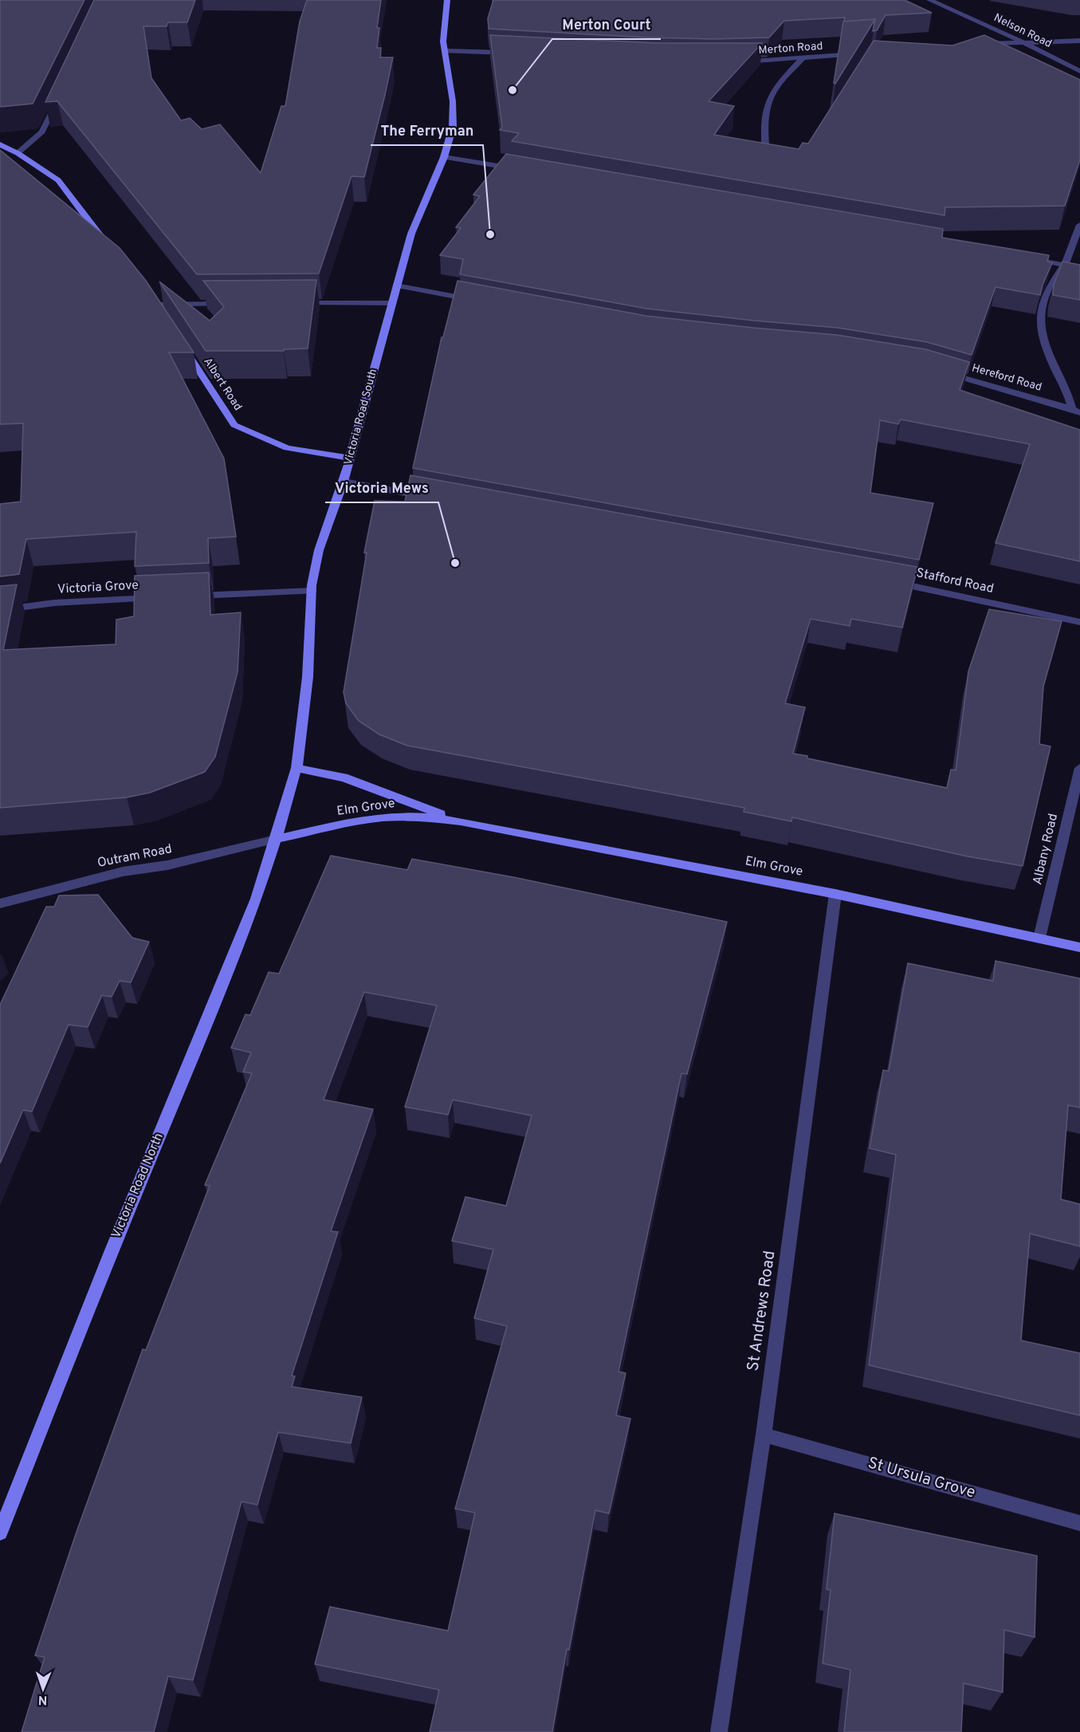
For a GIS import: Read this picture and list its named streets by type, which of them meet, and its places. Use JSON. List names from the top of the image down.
{
  "streets": {
    "main road": [
      "Albert Road",
      "Victoria Road South",
      "Elm Grove",
      "Victoria Road North"
    ],
    "street": [
      "Nelson Road",
      "Merton Road",
      "Hereford Road",
      "Stafford Road",
      "Victoria Grove",
      "Albany Road",
      "Outram Road",
      "St Andrews Road",
      "St Ursula Grove"
    ]
  },
  "crossings": [
    ["Albert Road", "Victoria Road South"],
    ["Victoria Road South", "Elm Grove"],
    ["Victoria Road South", "Outram Road"],
    ["Victoria Road South", "Victoria Road North"],
    ["Elm Grove", "Albany Road"],
    ["Elm Grove", "Outram Road"],
    ["Elm Grove", "Victoria Road North"],
    ["Elm Grove", "St Andrews Road"],
    ["Outram Road", "Victoria Road North"],
    ["St Andrews Road", "St Ursula Grove"]
  ],
  "places": ["Merton Court", "The Ferryman", "Victoria Mews"],
  "north": "bottom"
}
